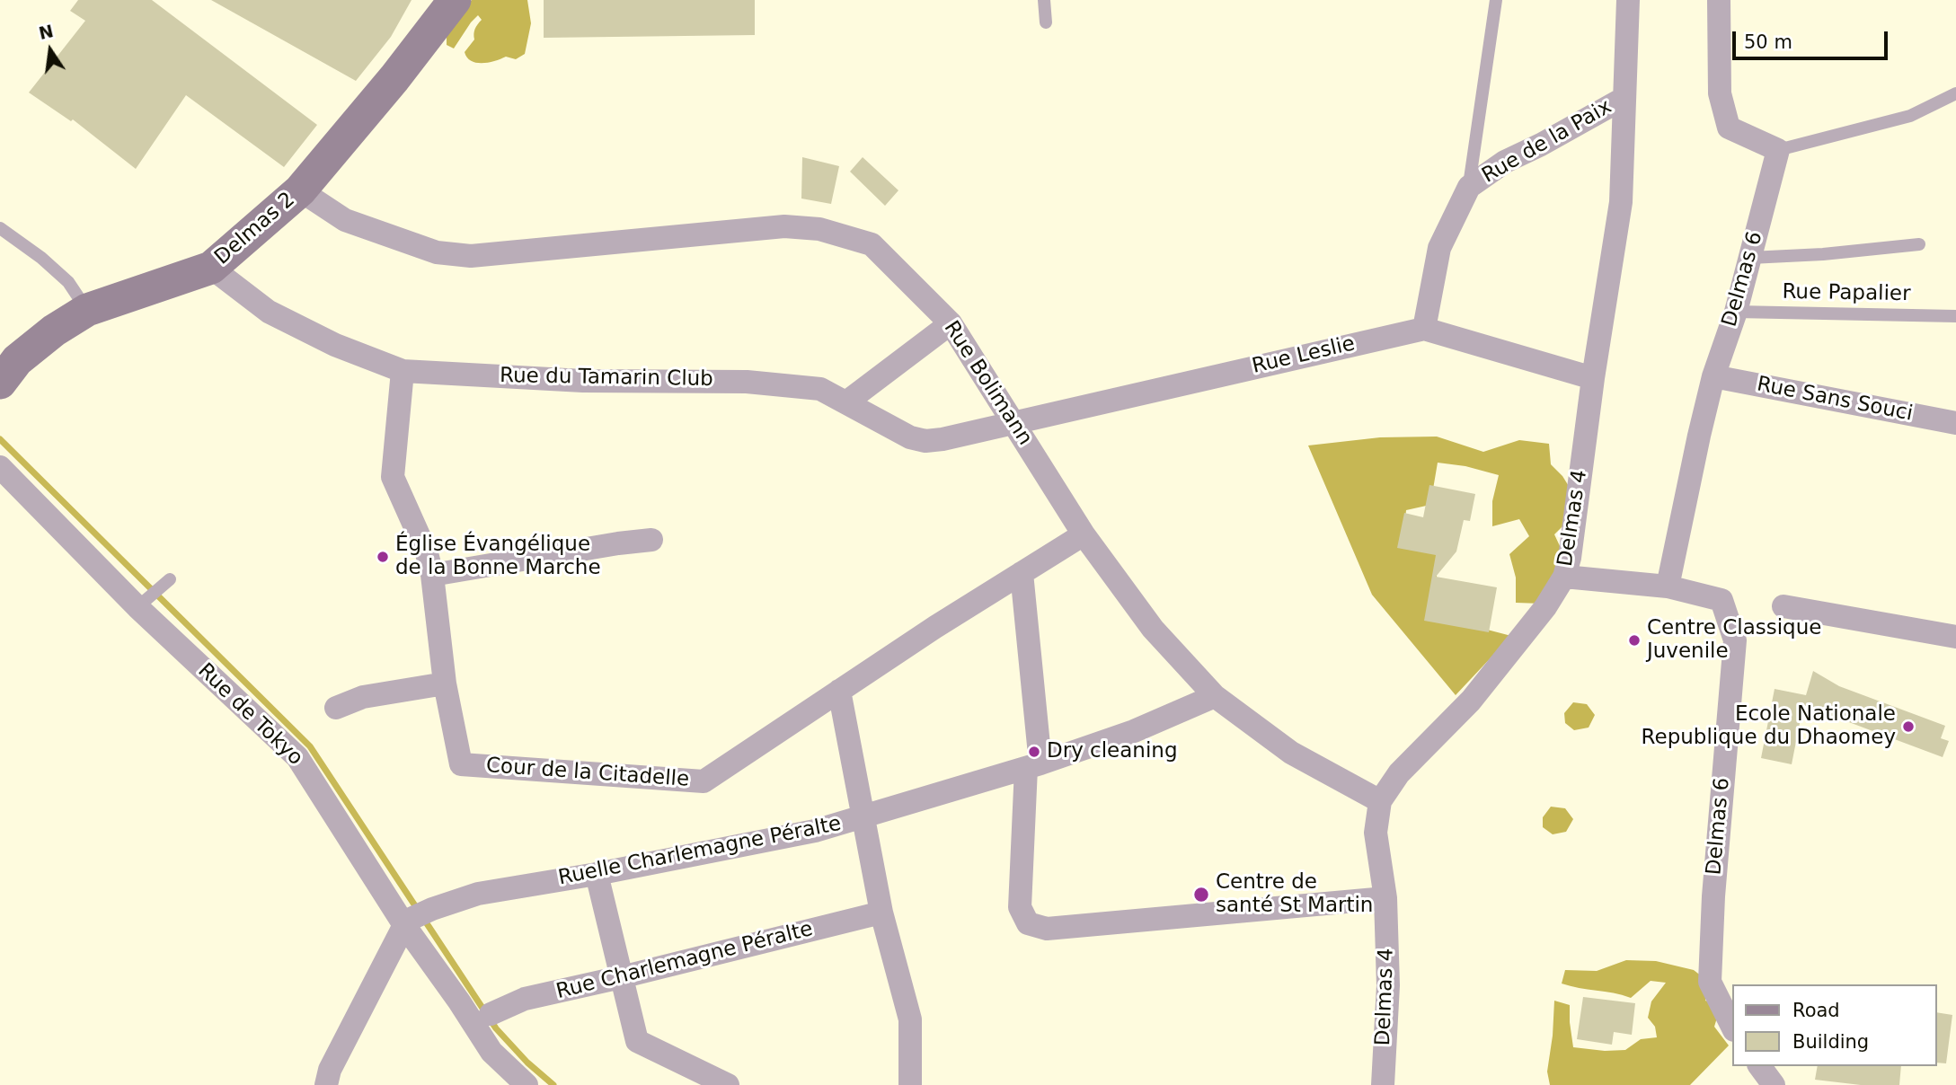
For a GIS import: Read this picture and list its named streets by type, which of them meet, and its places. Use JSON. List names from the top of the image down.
{
  "streets": {
    "street": [
      "Rue de la Paix",
      "Delmas 2",
      "Delmas 6",
      "Rue Leslie",
      "Rue du Tamarin Club",
      "Rue Bolimann",
      "Rue Sans Souci",
      "Delmas 4",
      "Rue de Tokyo",
      "Cour de la Citadelle",
      "Ruelle Charlemagne Péralte",
      "Rue Charlemagne Péralte"
    ],
    "lane": ["Rue Papalier"]
  },
  "crossings": [
    ["Rue de la Paix", "Rue Leslie"],
    ["Rue de la Paix", "Delmas 4"],
    ["Delmas 2", "Rue du Tamarin Club"],
    ["Delmas 2", "Rue Bolimann"],
    ["Delmas 6", "Rue Papalier"],
    ["Delmas 6", "Rue Sans Souci"],
    ["Delmas 6", "Delmas 4"],
    ["Rue Leslie", "Rue du Tamarin Club"],
    ["Rue Leslie", "Rue Bolimann"],
    ["Rue Leslie", "Delmas 4"],
    ["Rue du Tamarin Club", "Rue Bolimann"],
    ["Rue du Tamarin Club", "Cour de la Citadelle"],
    ["Rue Bolimann", "Delmas 4"],
    ["Rue Bolimann", "Cour de la Citadelle"],
    ["Rue Bolimann", "Ruelle Charlemagne Péralte"],
    ["Rue de Tokyo", "Ruelle Charlemagne Péralte"]
  ],
  "places": [
    "Église Évangélique de la Bonne Marche",
    "Centre Classique Juvenile",
    "Ecole Nationale Republique du Dhaomey",
    "Dry cleaning",
    "Centre de santé St Martin"
  ],
  "legend": ["Road", "Building"],
  "scale_bar": "50 m",
  "north": "top"
}
